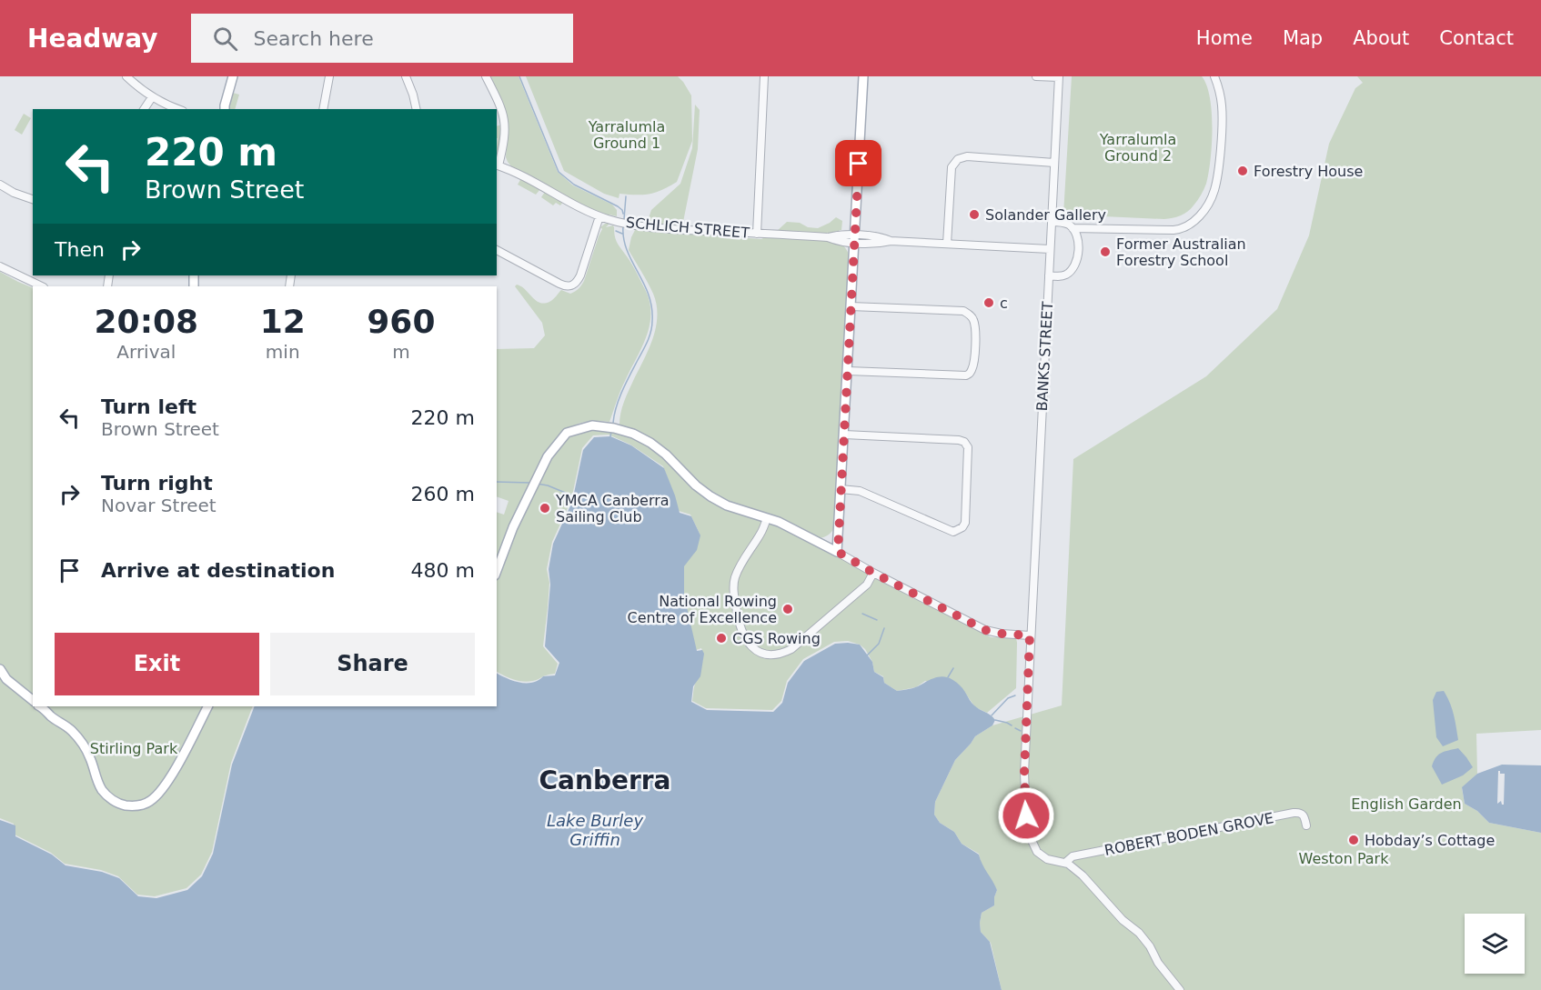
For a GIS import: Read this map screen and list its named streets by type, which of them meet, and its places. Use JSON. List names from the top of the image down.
{
  "streets": {
    "street": ["SCHLICH STREET", "BANKS STREET", "ROBERT BODEN GROVE"]
  },
  "crossings": [
    ["SCHLICH STREET", "BANKS STREET"],
    ["BANKS STREET", "ROBERT BODEN GROVE"]
  ],
  "districts": ["Canberra"],
  "water": ["Lake Burley Griffin"],
  "parks": [
    "Yarralumla Ground 1",
    "Yarralumla Ground 2",
    "Stirling Park",
    "English Garden",
    "Weston Park"
  ],
  "places": [
    "Forestry House",
    "Solander Gallery",
    "Former Australian Forestry School",
    "c",
    "YMCA Canberra Sailing Club",
    "National Rowing Centre of Excellence",
    "CGS Rowing",
    "Hobday’s Cottage"
  ],
  "page": {
    "header": "Headway",
    "search": "Search here",
    "nav": [
      "Home",
      "Map",
      "About",
      "Contact"
    ],
    "turn": ["220 m", "Brown Street"],
    "then": "Then",
    "eta": [
      "20:08",
      "Arrival",
      "12",
      "min",
      "960",
      "m"
    ],
    "list": [
      {
        "name": "Turn left",
        "note": "Brown Street",
        "value": "220 m"
      },
      {
        "name": "Turn right",
        "note": "Novar Street",
        "value": "260 m"
      },
      {
        "name": "Arrive at destination",
        "value": "480 m"
      }
    ],
    "buttons": ["Exit", "Share"]
  }
}
